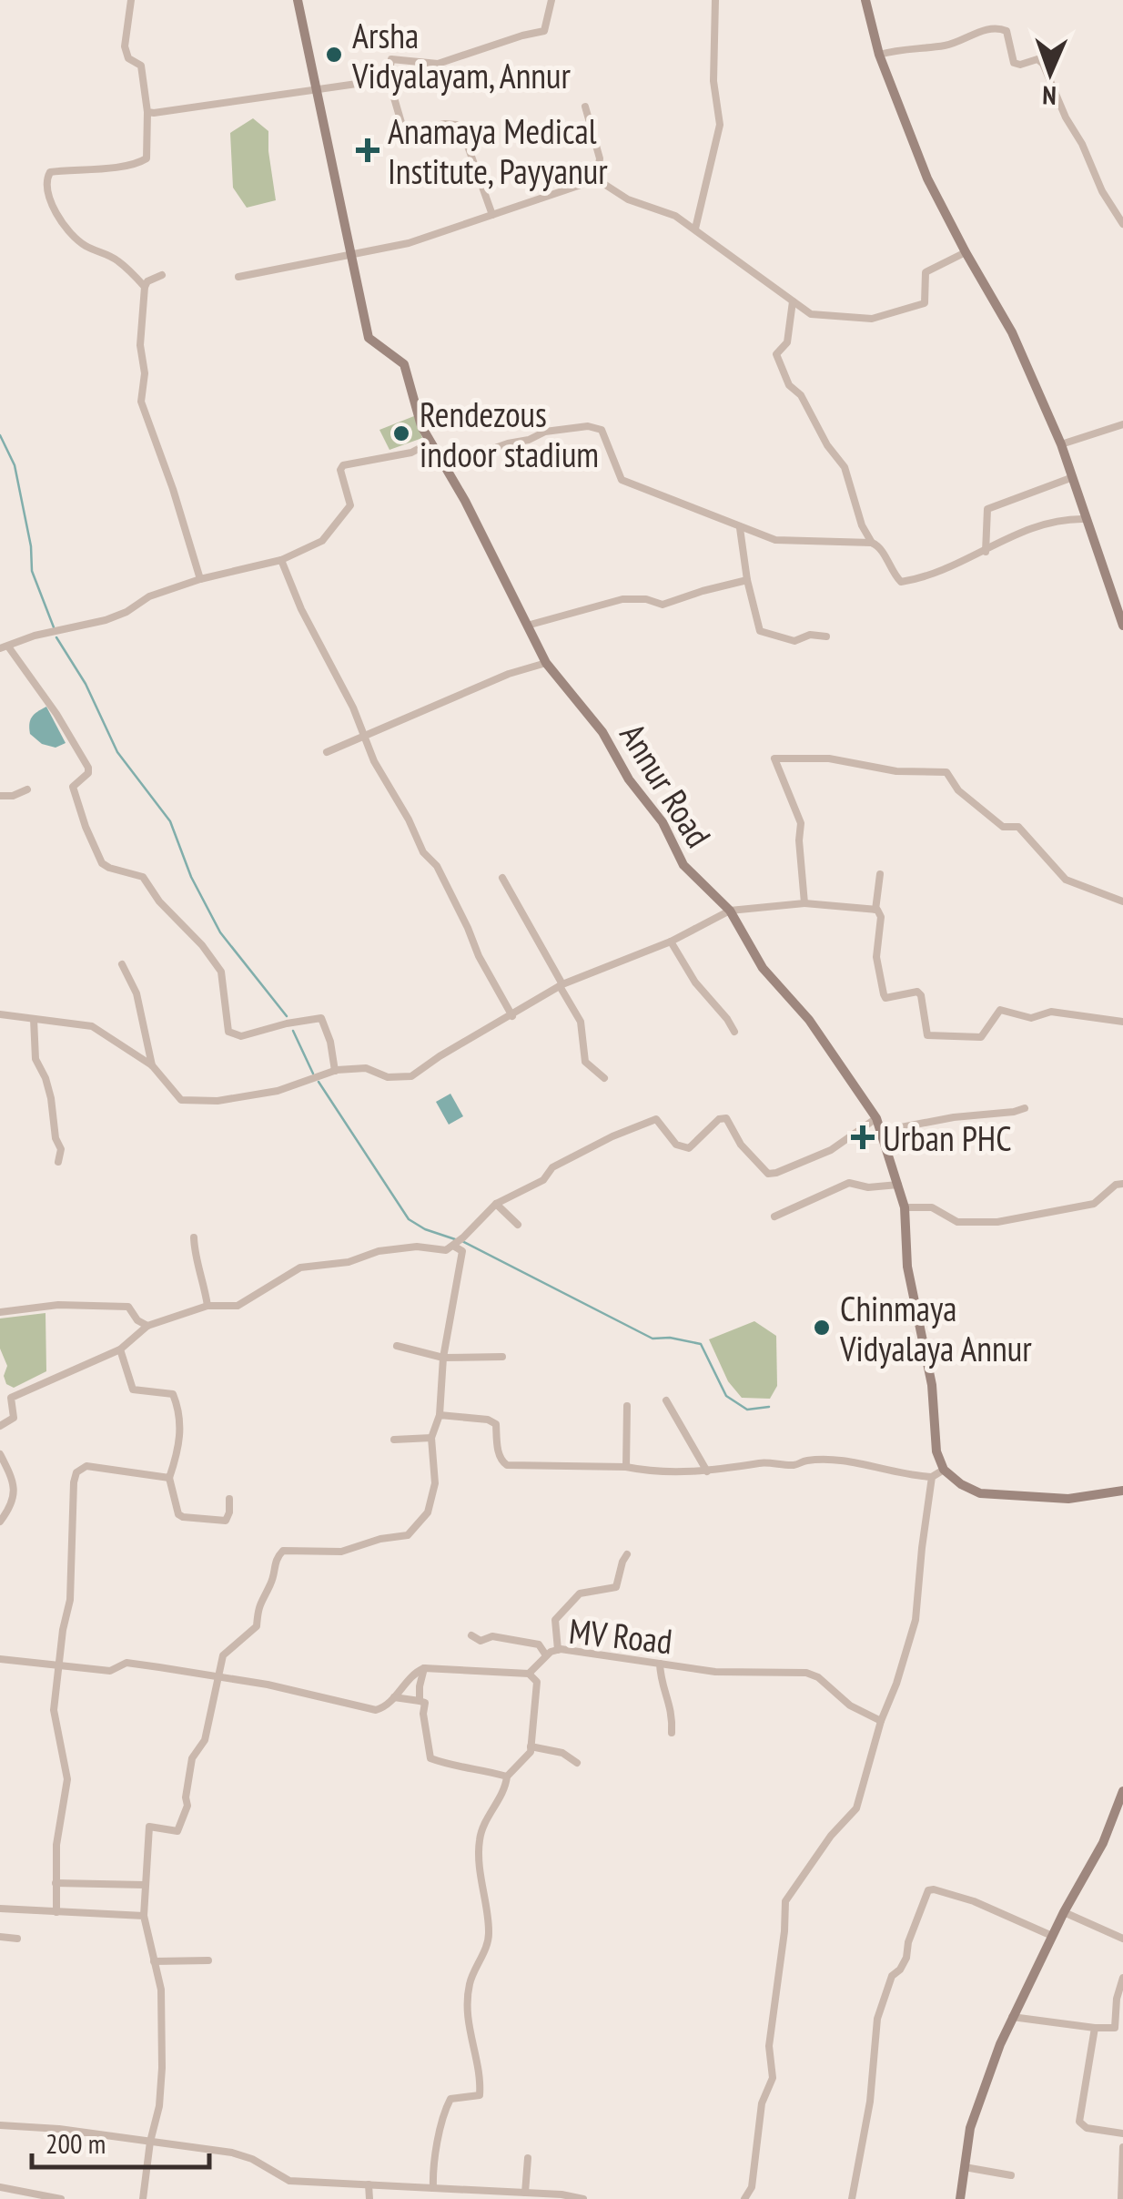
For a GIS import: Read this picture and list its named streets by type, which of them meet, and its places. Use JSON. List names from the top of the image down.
{
  "streets": {
    "main road": ["Annur Road"],
    "street": ["MV Road"]
  },
  "places": {
    "other": ["Arsha Vidyalayam, Annur", "Rendezous indoor stadium", "Chinmaya Vidyalaya Annur"],
    "health": ["Anamaya Medical Institute, Payyanur", "Urban PHC"]
  },
  "scale_bar": "200 m",
  "north": "bottom"
}
